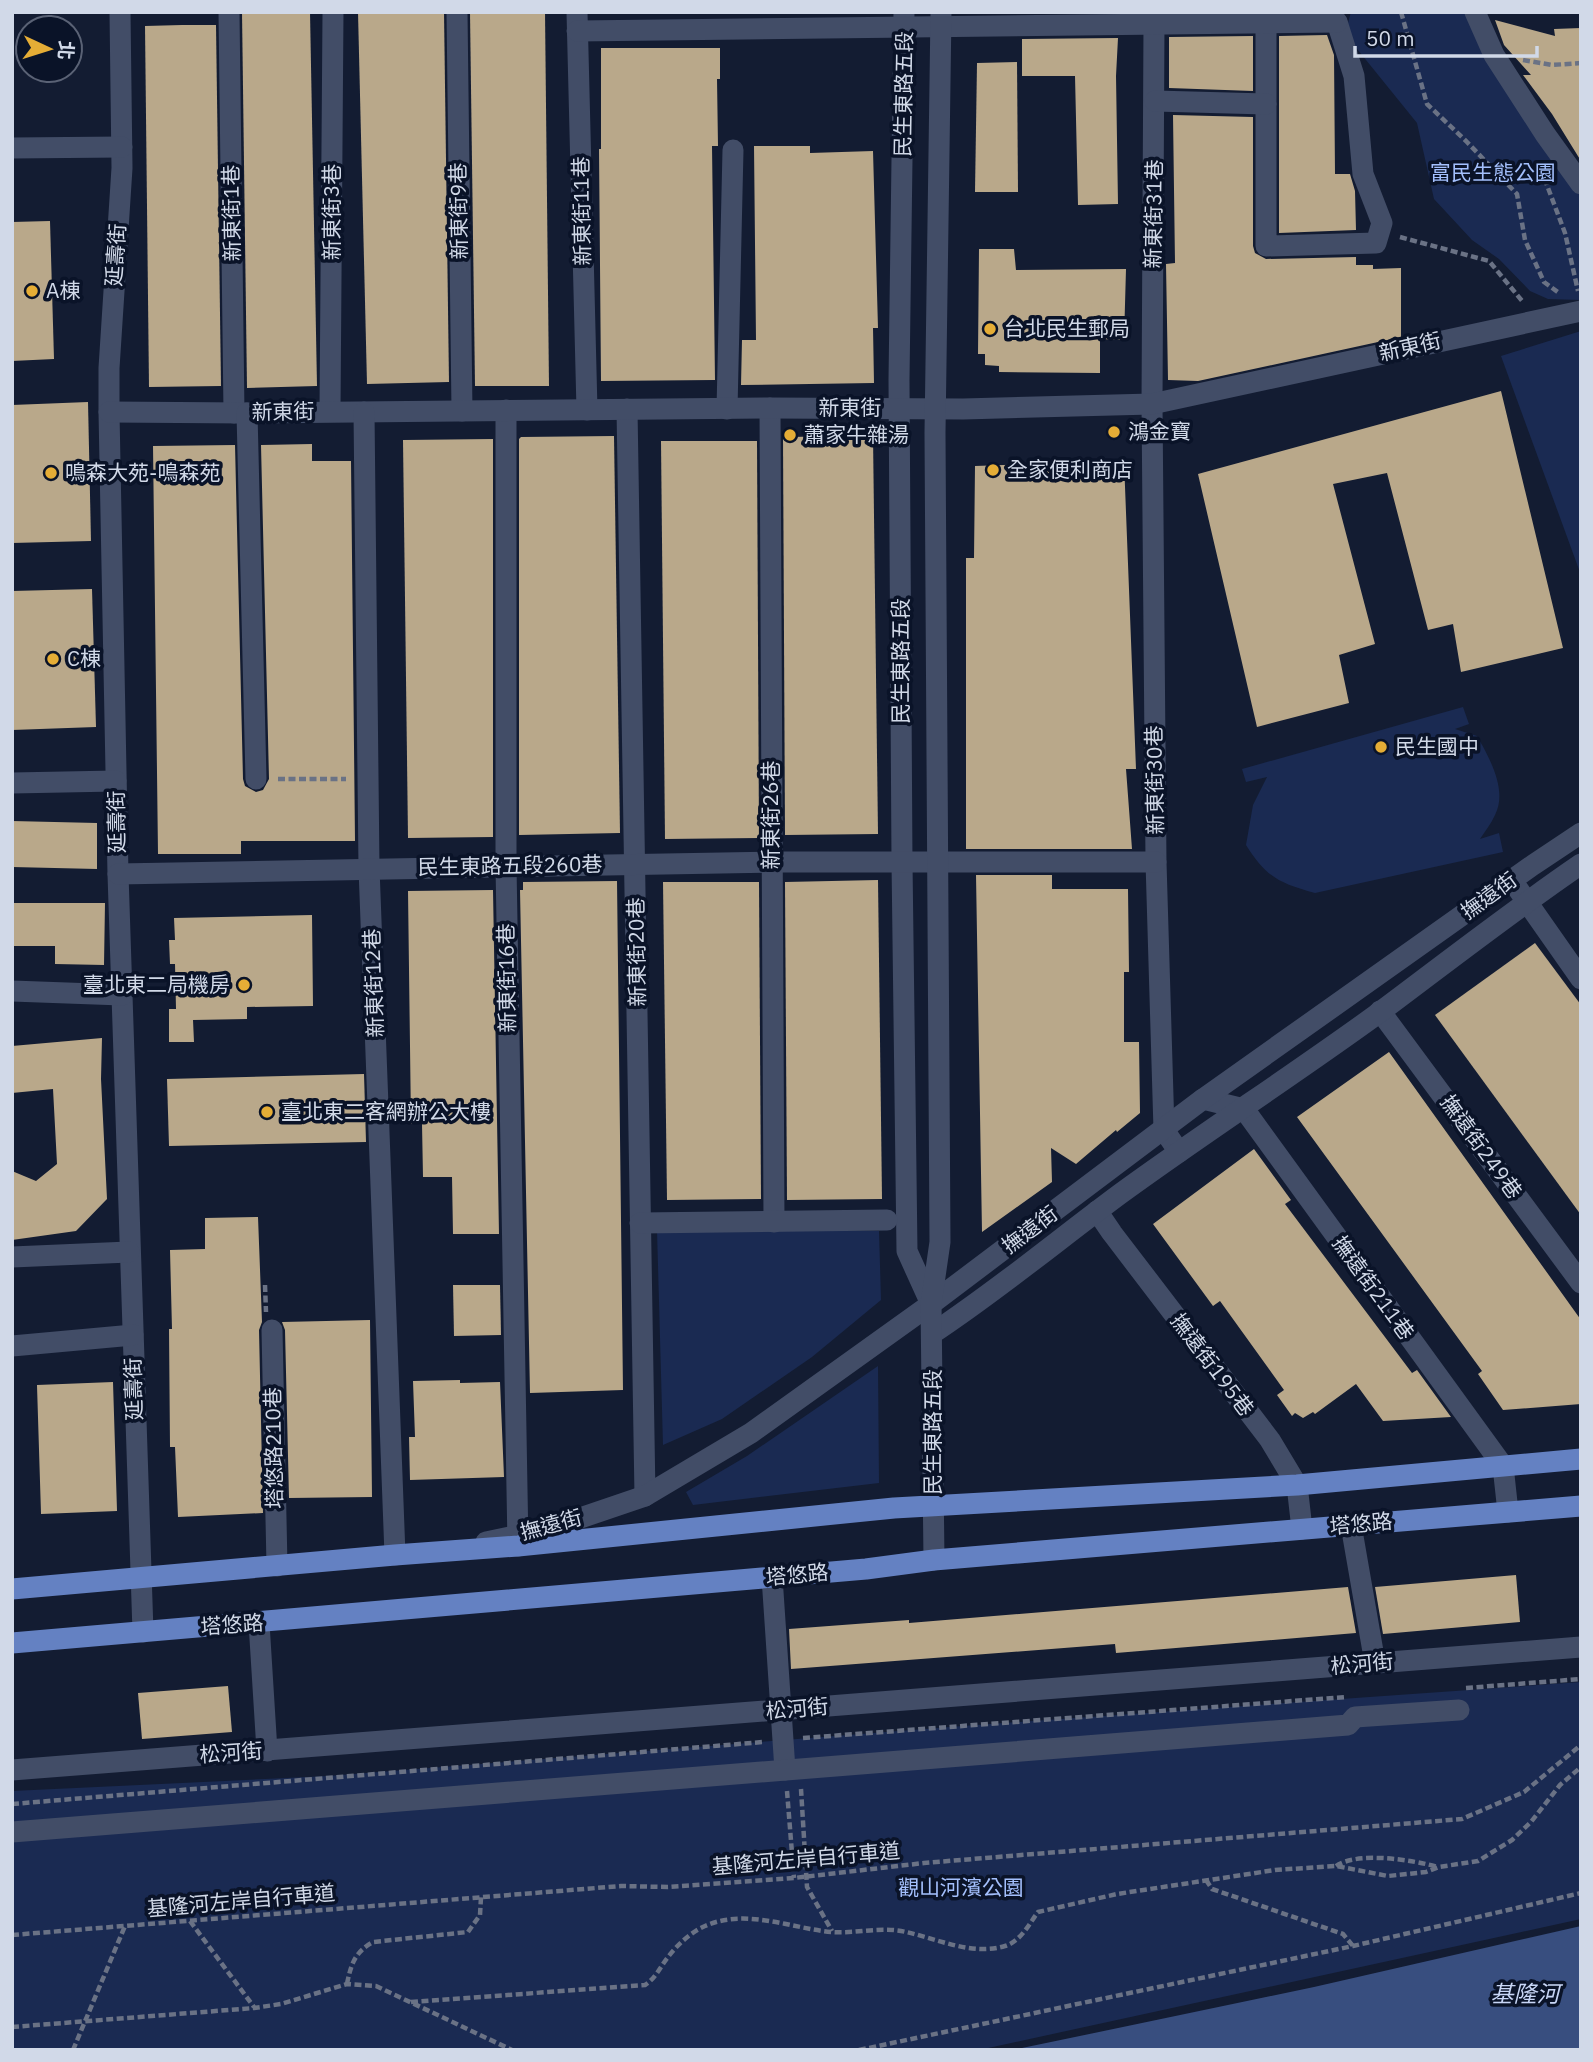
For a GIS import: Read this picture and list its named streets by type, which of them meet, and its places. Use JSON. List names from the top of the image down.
{
  "streets": {
    "main road": ["塔悠路"],
    "street": [
      "民生東路五段",
      "新東街9巷",
      "新東街11巷",
      "新東街3巷",
      "新東街1巷",
      "新東街31巷",
      "延壽街",
      "新東街",
      "新東街30巷",
      "新東街26巷",
      "民生東路五段260巷",
      "撫遠街",
      "新東街20巷",
      "新東街16巷",
      "新東街12巷",
      "撫遠街249巷",
      "撫遠街211巷",
      "撫遠街195巷",
      "塔悠路210巷",
      "松河街"
    ],
    "path": ["基隆河左岸自行車道"]
  },
  "crossings": [
    ["民生東路五段", "新東街"],
    ["民生東路五段", "民生東路五段260巷"],
    ["民生東路五段", "撫遠街"],
    ["民生東路五段", "塔悠路"],
    ["新東街9巷", "新東街"],
    ["新東街11巷", "新東街"],
    ["新東街3巷", "新東街"],
    ["新東街1巷", "新東街"],
    ["新東街31巷", "新東街"],
    ["新東街31巷", "新東街30巷"],
    ["延壽街", "新東街"],
    ["延壽街", "民生東路五段260巷"],
    ["延壽街", "塔悠路"],
    ["新東街", "新東街30巷"],
    ["新東街", "新東街26巷"],
    ["新東街", "新東街20巷"],
    ["新東街", "新東街16巷"],
    ["新東街", "新東街12巷"],
    ["新東街30巷", "民生東路五段260巷"],
    ["新東街30巷", "撫遠街"],
    ["新東街26巷", "民生東路五段260巷"],
    ["民生東路五段260巷", "新東街20巷"],
    ["民生東路五段260巷", "新東街16巷"],
    ["民生東路五段260巷", "新東街12巷"],
    ["撫遠街", "新東街20巷"],
    ["撫遠街", "新東街16巷"],
    ["撫遠街", "撫遠街249巷"],
    ["撫遠街", "撫遠街211巷"],
    ["撫遠街", "撫遠街195巷"],
    ["撫遠街195巷", "塔悠路"]
  ],
  "water": ["基隆河"],
  "parks": ["富民生態公園", "觀山河濱公園"],
  "places": [
    "A棟",
    "台北民生郵局",
    "鴻金寶",
    "蕭家牛雜湯",
    "全家便利商店",
    "鳴森大苑-鳴森苑",
    "C棟",
    "民生國中",
    "臺北東二局機房",
    "臺北東二客網辦公大樓"
  ],
  "scale_bar": "50 m",
  "north": "right"
}
